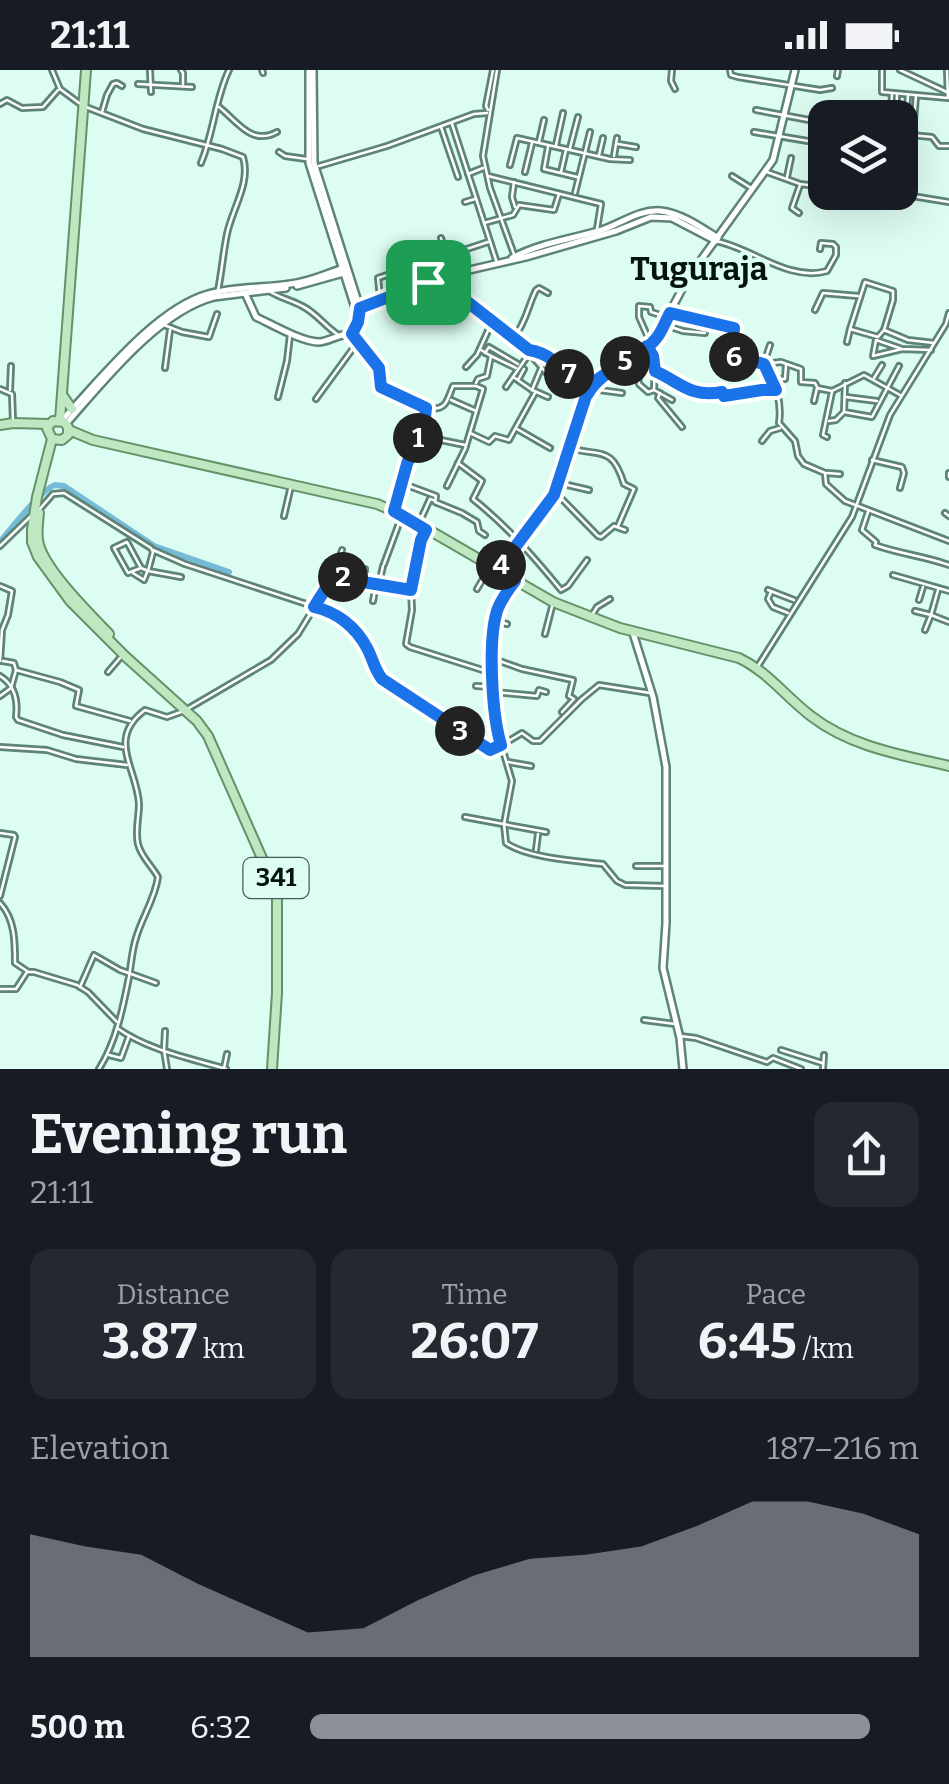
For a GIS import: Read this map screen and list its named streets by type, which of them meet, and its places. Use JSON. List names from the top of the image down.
{
  "streets": {
    "main road": ["341"]
  },
  "districts": ["Tuguraja"],
  "page": {
    "status": "21:11",
    "pins": [
      "6",
      "5",
      "7",
      "1",
      "4",
      "2",
      "3"
    ],
    "heading": ["Evening run", "21:11"],
    "stats": [
      ["Distance", "3.87 km"],
      ["Time", "26:07"],
      ["Pace", "6:45 /km"]
    ],
    "chart": ["Elevation", "187–216 m"],
    "list": [
      {
        "name": "500 m",
        "note": "6:32"
      }
    ]
  }
}
